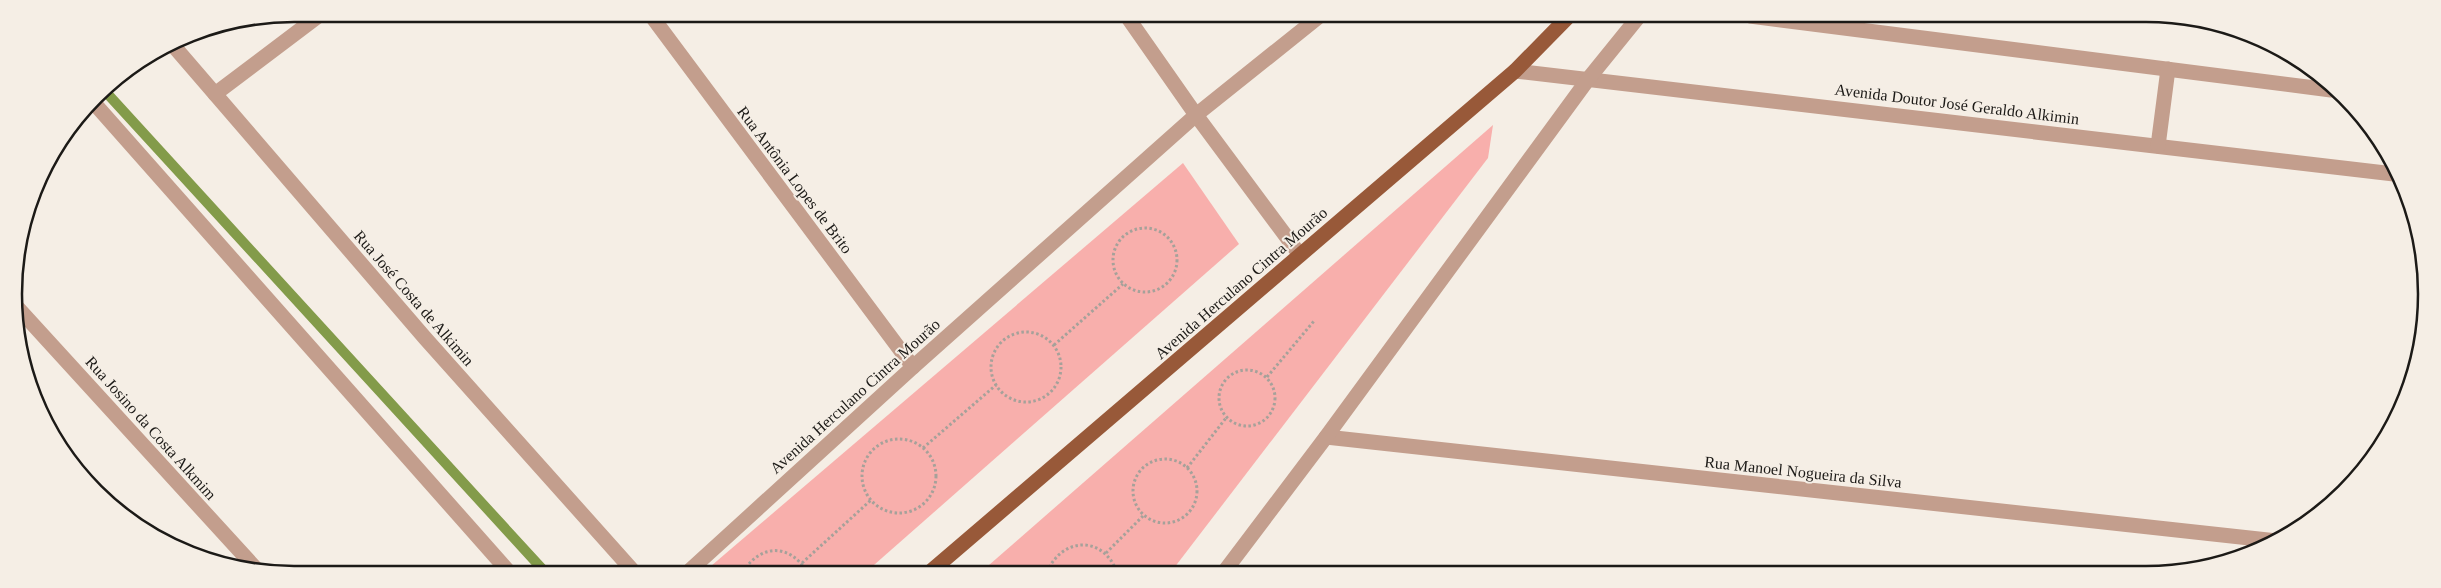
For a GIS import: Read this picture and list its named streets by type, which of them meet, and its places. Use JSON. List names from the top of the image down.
{
  "streets": {
    "main road": ["Avenida Herculano Cintra Mourão"],
    "street": [
      "Avenida Doutor José Geraldo Alkimin",
      "Rua Antônia Lopes de Brito",
      "Rua José Costa de Alkimin",
      "Rua Josino da Costa Alkmim",
      "Rua Manoel Nogueira da Silva"
    ]
  },
  "crossings": [
    ["Avenida Doutor José Geraldo Alkimin", "Avenida Herculano Cintra Mourão"],
    ["Rua Antônia Lopes de Brito", "Avenida Herculano Cintra Mourão"]
  ]
}
